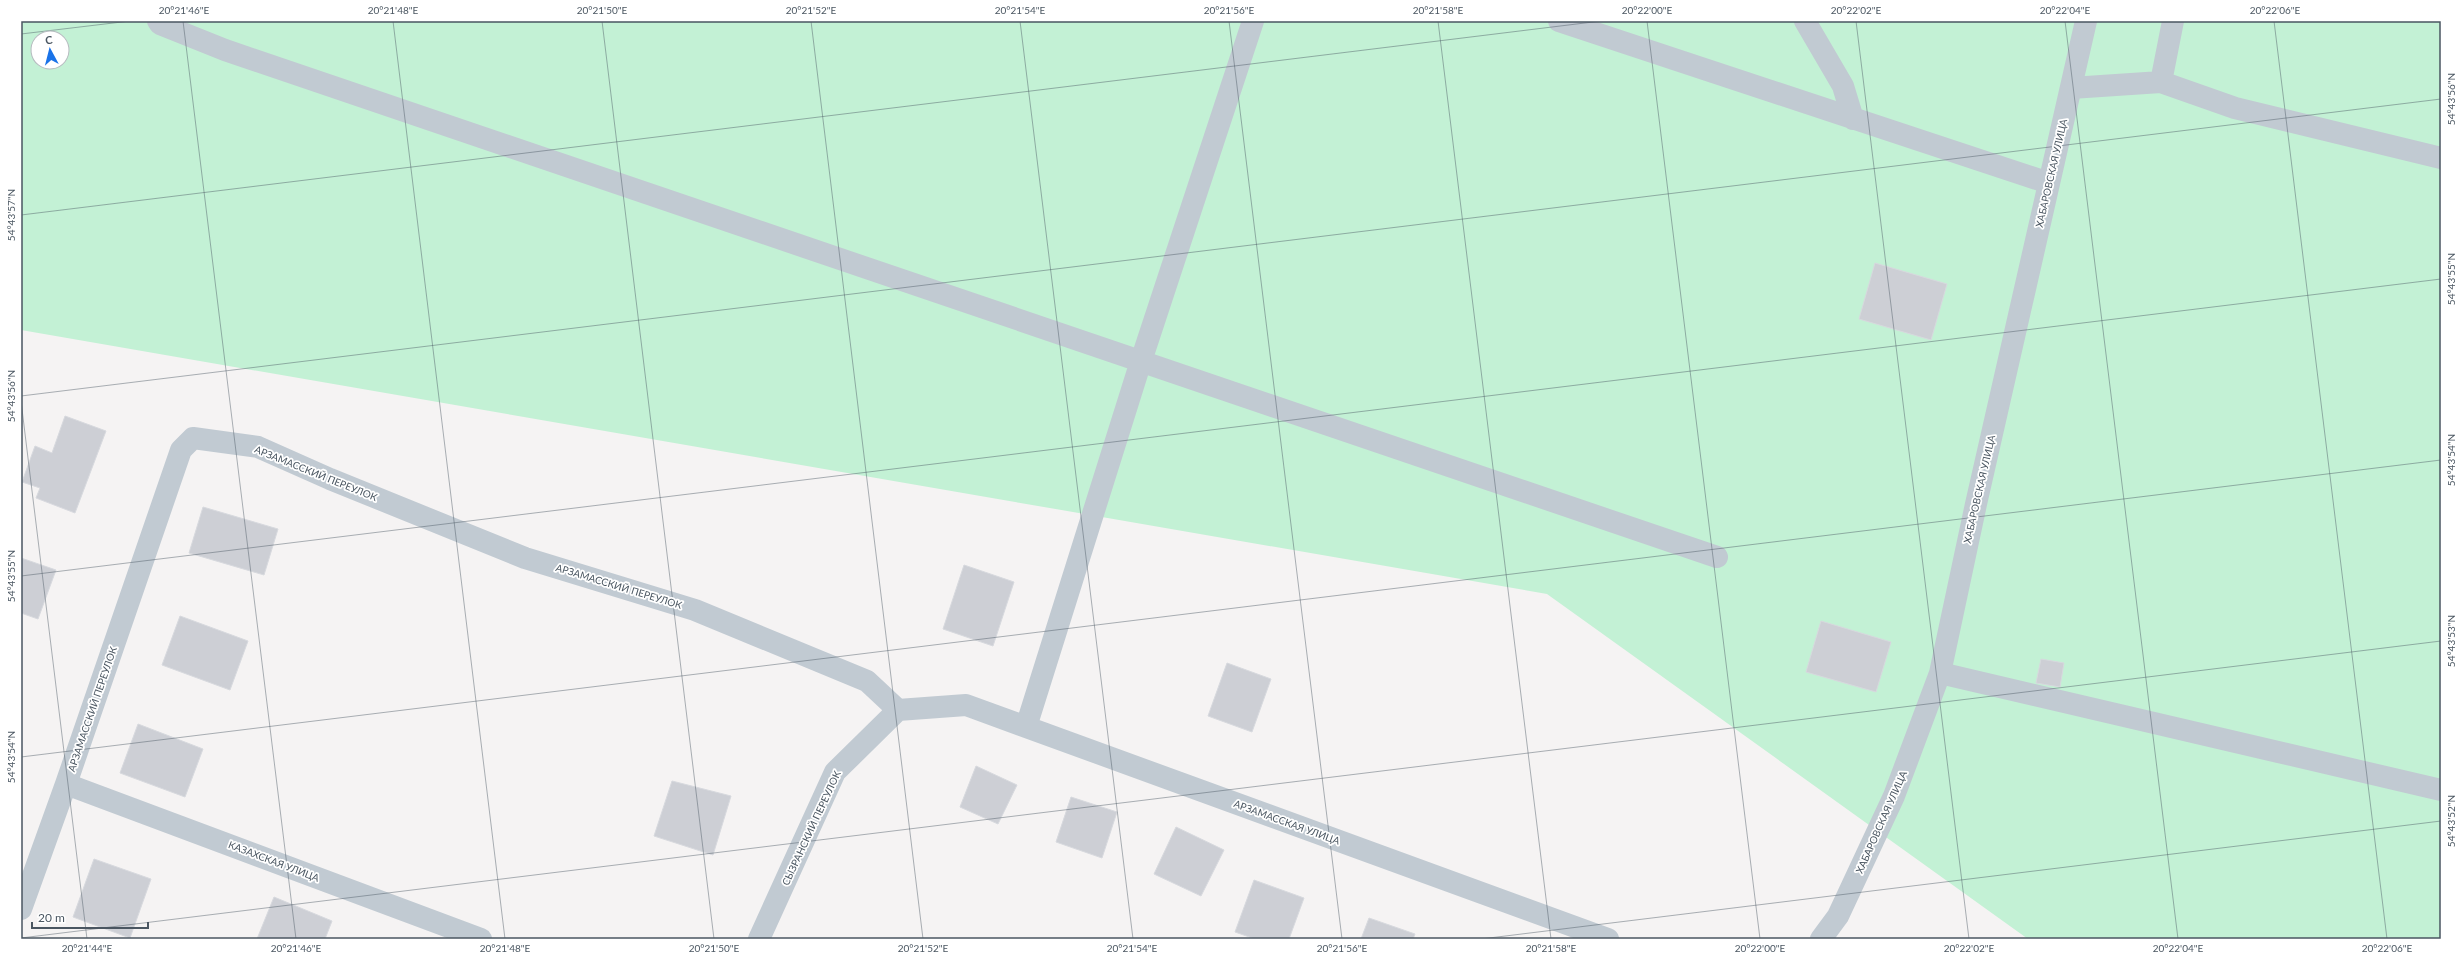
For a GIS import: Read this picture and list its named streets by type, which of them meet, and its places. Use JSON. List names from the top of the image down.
{
  "streets": {
    "street": [
      "ХАБАРОВСКАЯ УЛИЦА",
      "АРЗАМАССКИЙ ПЕРЕУЛОК",
      "АРЗАМАССКАЯ УЛИЦА",
      "СЫЗРАНСКИЙ ПЕРЕУЛОК",
      "КАЗАХСКАЯ УЛИЦА"
    ]
  },
  "crossings": [
    ["АРЗАМАССКИЙ ПЕРЕУЛОК", "АРЗАМАССКАЯ УЛИЦА"],
    ["АРЗАМАССКИЙ ПЕРЕУЛОК", "СЫЗРАНСКИЙ ПЕРЕУЛОК"],
    ["АРЗАМАССКИЙ ПЕРЕУЛОК", "КАЗАХСКАЯ УЛИЦА"],
    ["АРЗАМАССКАЯ УЛИЦА", "СЫЗРАНСКИЙ ПЕРЕУЛОК"]
  ],
  "scale_bar": "20 m",
  "north": "top",
  "coordinates": [
    "20°21'46\"E",
    "20°21'48\"E",
    "20°21'50\"E",
    "20°21'52\"E",
    "20°21'54\"E",
    "20°21'56\"E",
    "20°21'58\"E",
    "20°22'00\"E",
    "20°22'02\"E",
    "20°22'04\"E",
    "20°22'06\"E",
    "54°43'56\"N",
    "54°43'57\"N",
    "54°43'55\"N",
    "54°43'54\"N",
    "54°43'53\"N",
    "54°43'52\"N",
    "20°21'44\"E"
  ]
}
